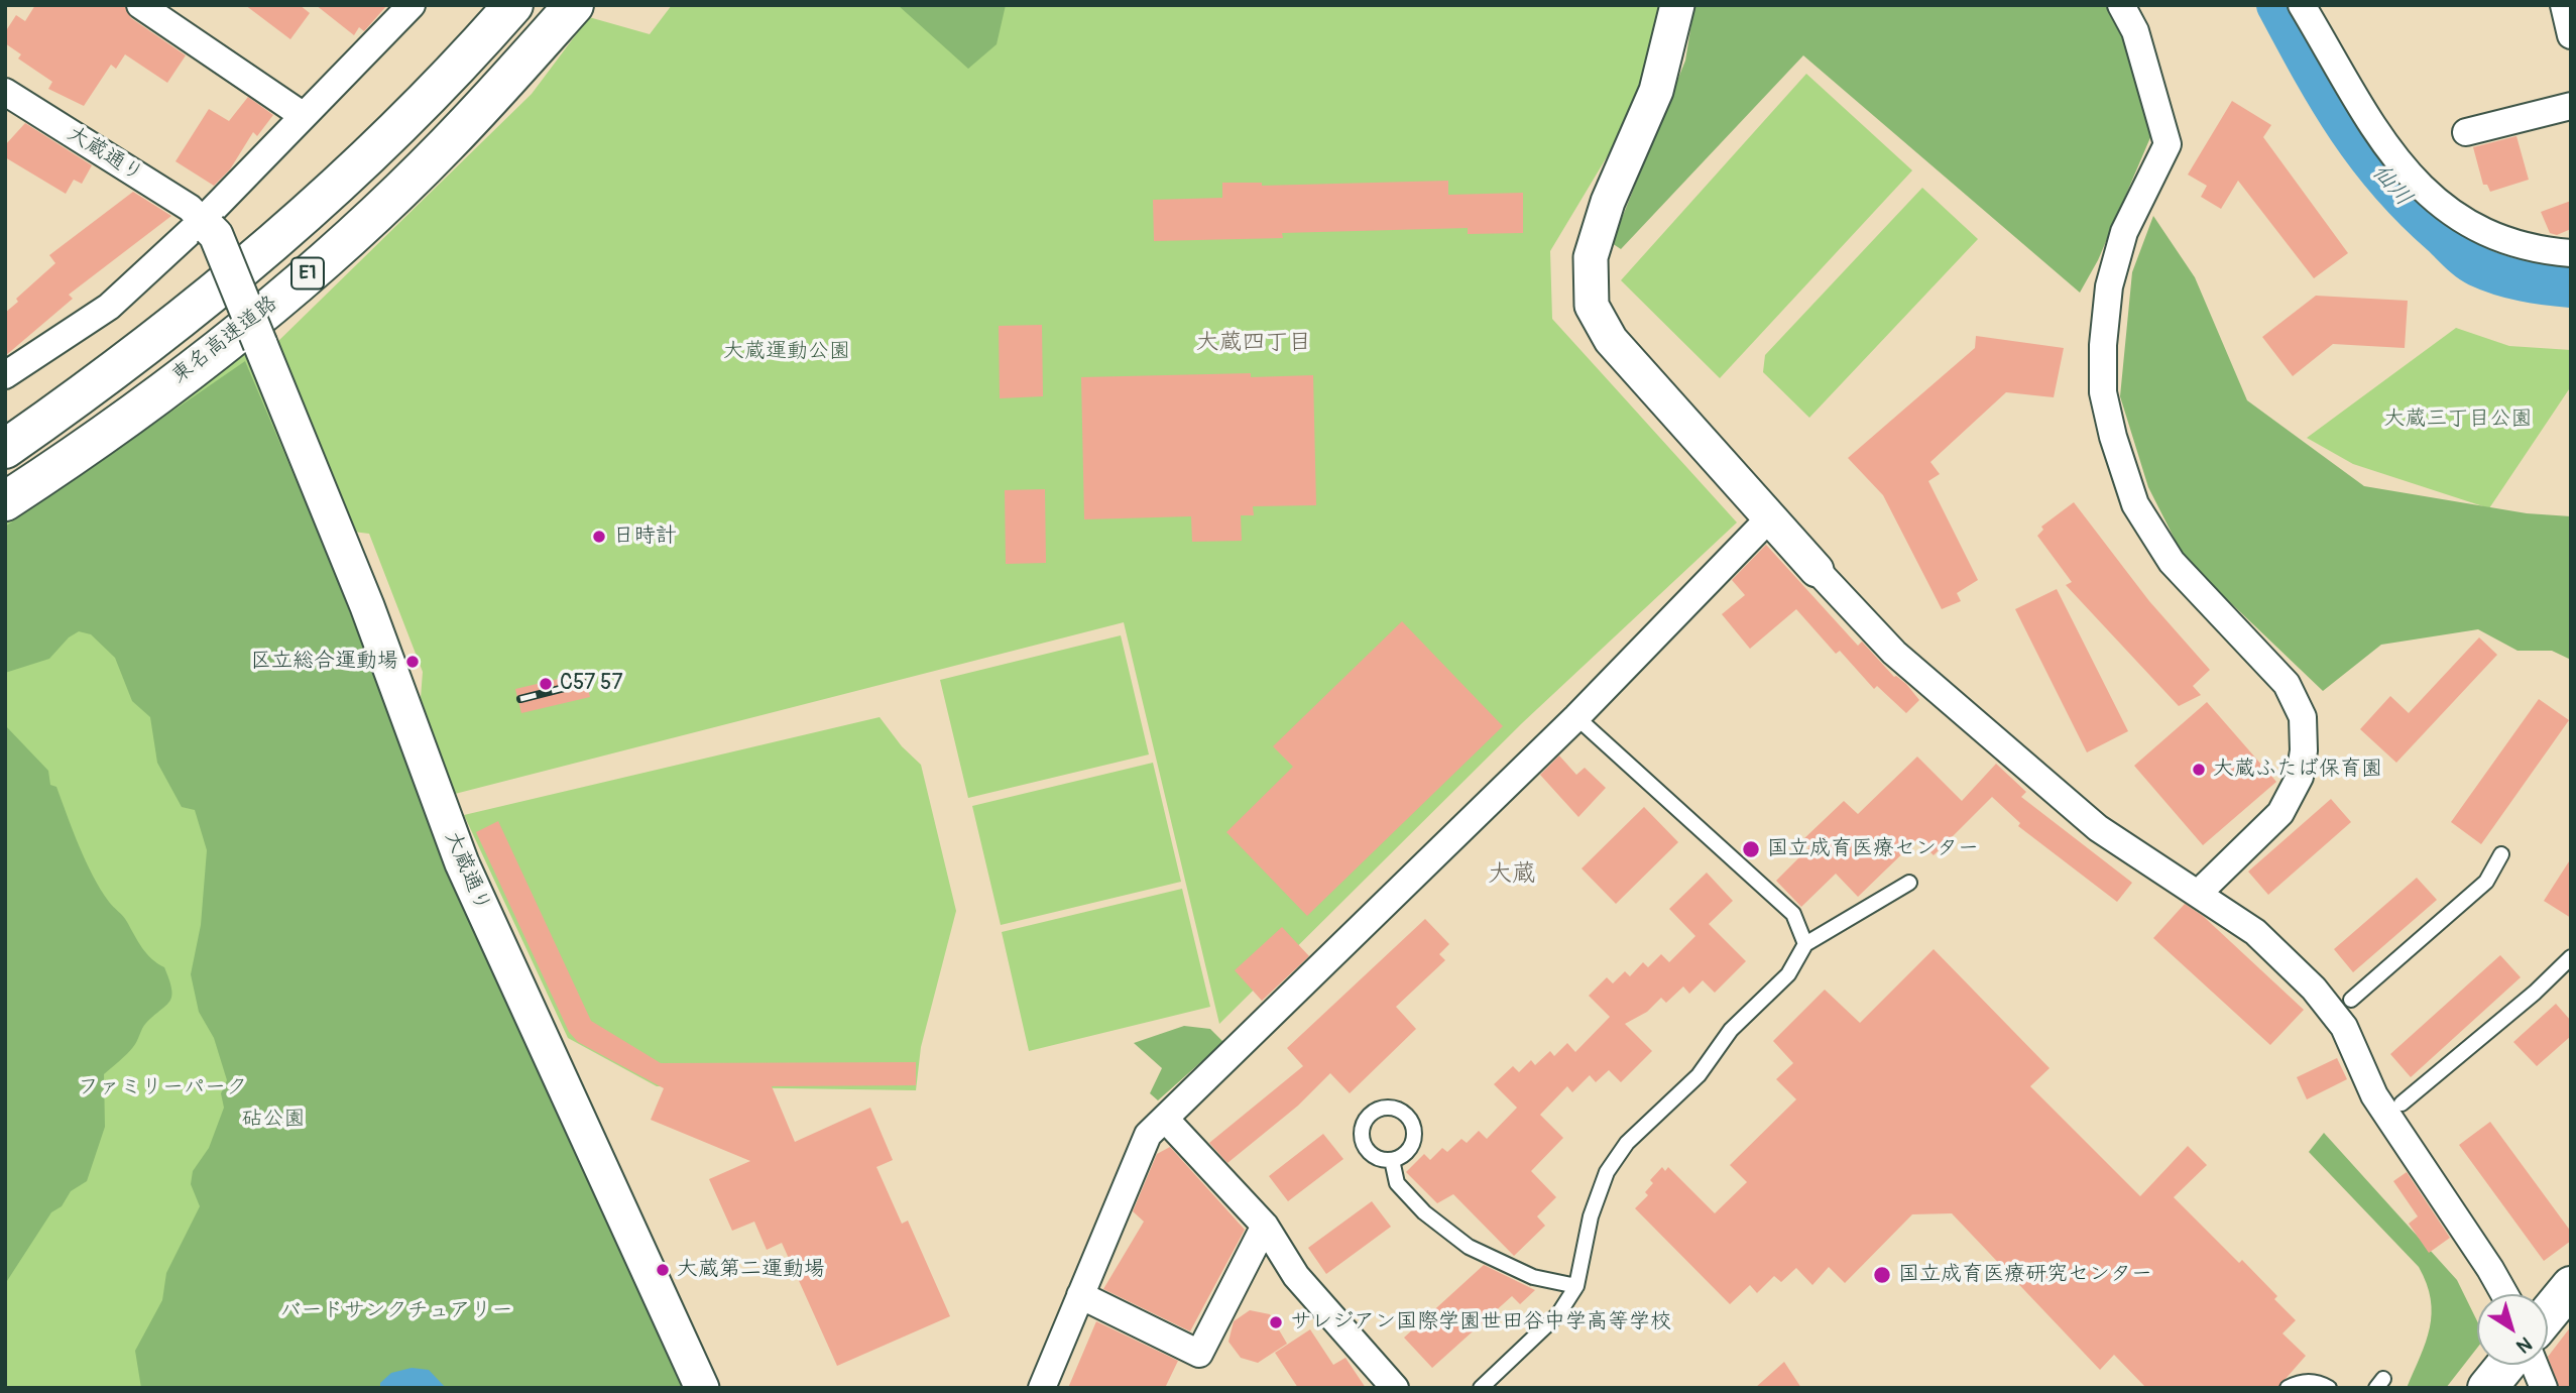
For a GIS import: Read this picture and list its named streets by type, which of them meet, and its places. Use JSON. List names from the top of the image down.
{
  "streets": {
    "main road": ["E1", "東名高速道路"],
    "street": ["大蔵通り"]
  },
  "districts": ["大蔵四丁目", "大蔵"],
  "water": ["仙川"],
  "parks": [
    "大蔵運動公園",
    "大蔵三丁目公園",
    "ファミリーパーク",
    "砧公園",
    "バードサンクチュアリー"
  ],
  "places": [
    "日時計",
    "区立総合運動場",
    "C57 57",
    "大蔵ふたば保育園",
    "国立成育医療センター",
    "大蔵第二運動場",
    "国立成育医療研究センター",
    "サレジアン国際学園世田谷中学高等学校"
  ],
  "north": "bottom right"
}
